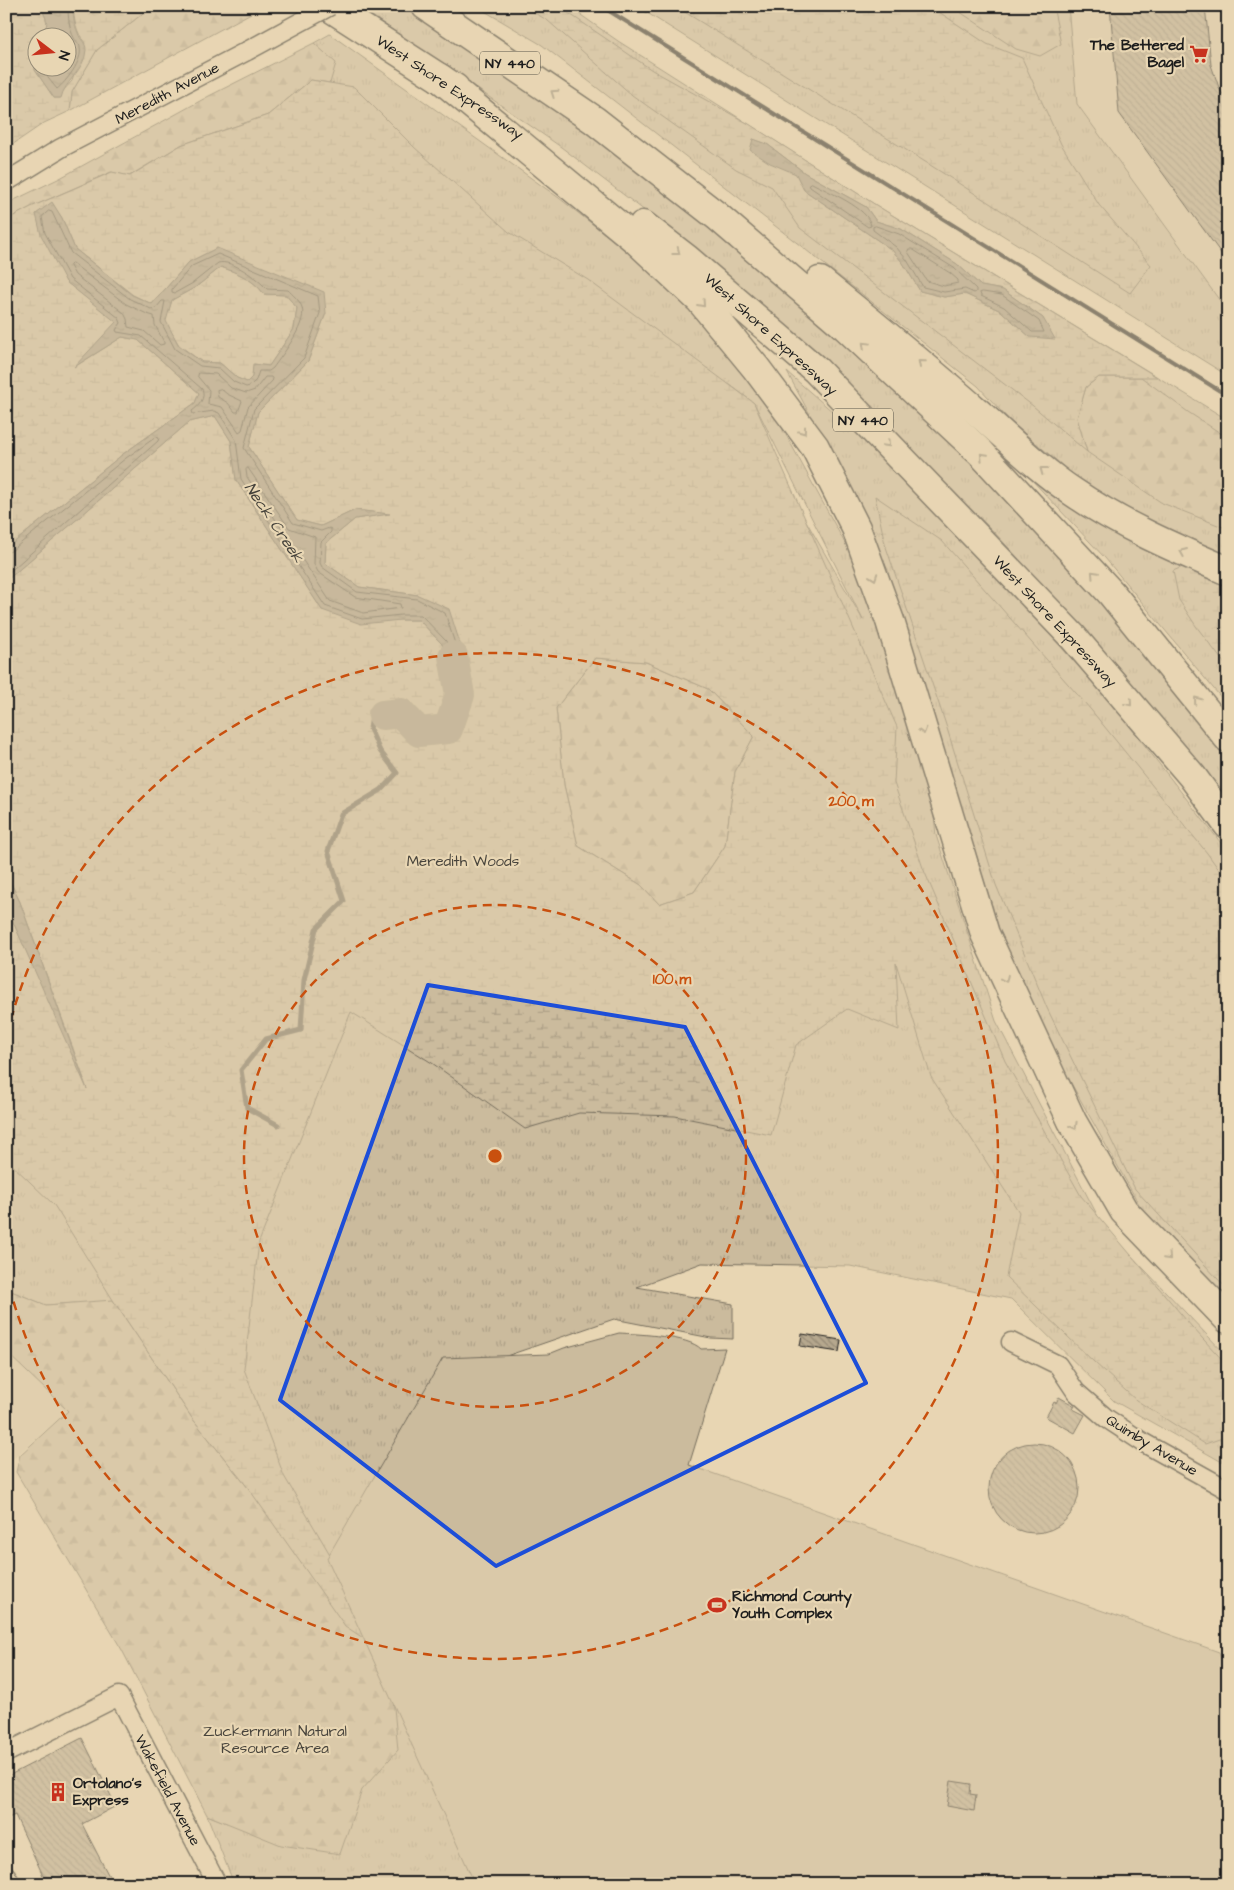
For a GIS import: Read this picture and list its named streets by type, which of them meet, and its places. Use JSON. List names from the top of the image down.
{
  "streets": {
    "highway": ["NY 440", "West Shore Expressway"],
    "street": ["Meredith Avenue", "Quimby Avenue", "Wakefield Avenue"]
  },
  "crossings": [
    ["West Shore Expressway", "Meredith Avenue"]
  ],
  "water": ["Neck Creek"],
  "parks": ["Meredith Woods", "Zuckermann Natural Resource Area"],
  "places": {
    "supermarket": ["The Bettered Bagel"],
    "sports": ["Richmond County Youth Complex"],
    "building": ["Ortolano's Express"]
  },
  "north": "right",
  "rings": ["200 m", "100 m"]
}
